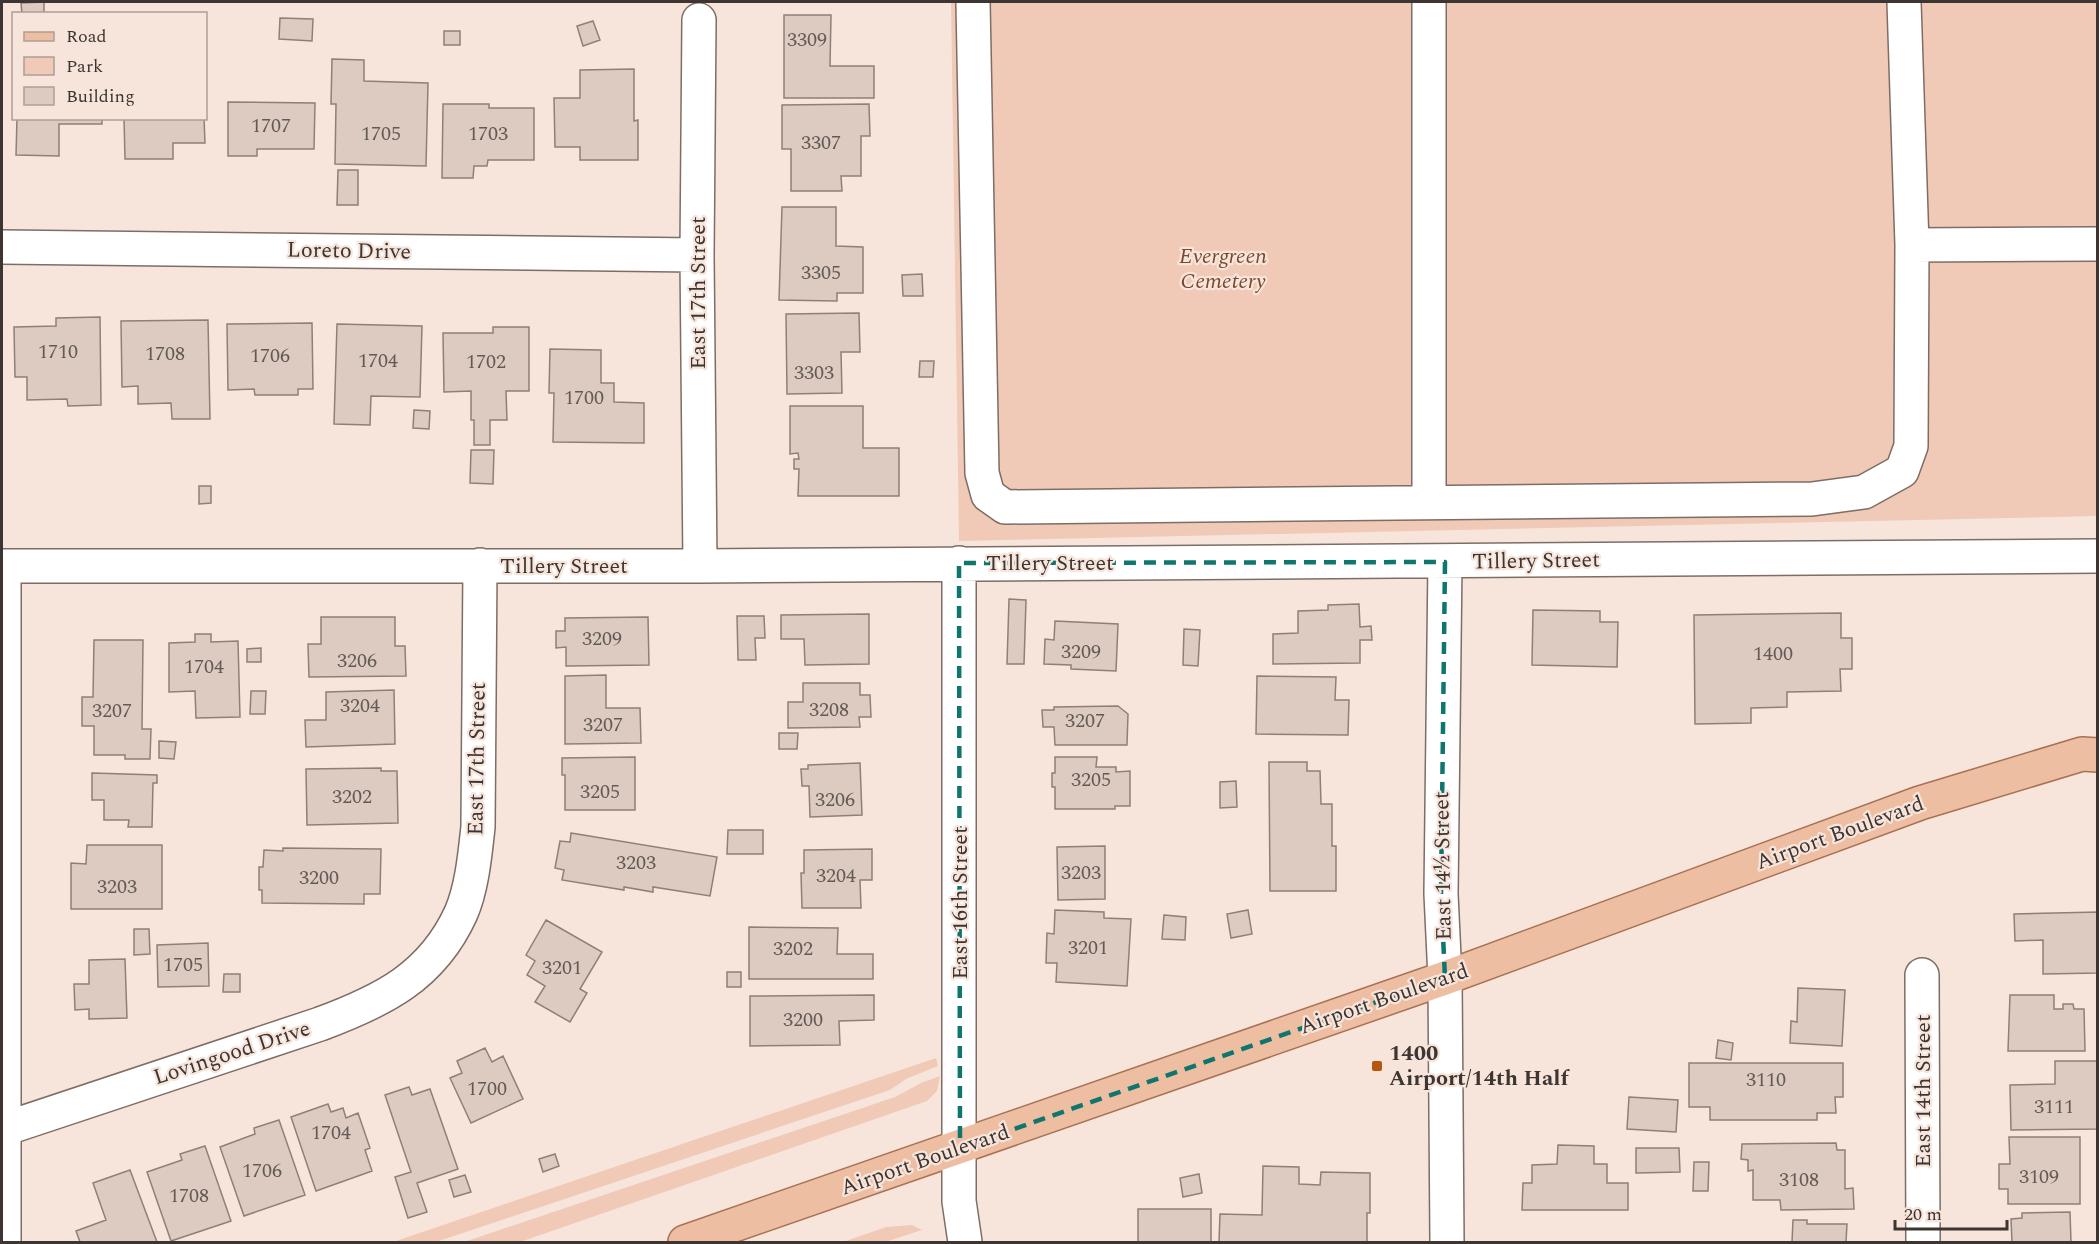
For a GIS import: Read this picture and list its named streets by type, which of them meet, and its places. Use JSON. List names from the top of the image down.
{
  "streets": {
    "main road": ["Airport Boulevard"],
    "street": [
      "Loreto Drive",
      "East 17th Street",
      "Tillery Street",
      "East 14½ Street",
      "East 16th Street",
      "Lovingood Drive",
      "East 14th Street"
    ]
  },
  "crossings": [
    ["Loreto Drive", "East 17th Street"],
    ["East 17th Street", "Tillery Street"],
    ["East 17th Street", "Lovingood Drive"],
    ["Tillery Street", "East 14½ Street"],
    ["Tillery Street", "East 16th Street"],
    ["Airport Boulevard", "East 14½ Street"],
    ["Airport Boulevard", "East 16th Street"]
  ],
  "parks": ["Evergreen Cemetery"],
  "places": {
    "transit": ["1400 Airport/14th Half"]
  },
  "house_numbers": [
    "3309",
    "1707",
    "1705",
    "1703",
    "3307",
    "3305",
    "1710",
    "1708",
    "1706",
    "1704",
    "1702",
    "3303",
    "1700",
    "3209",
    "3209",
    "1400",
    "3206",
    "1704",
    "3204",
    "3208",
    "3207",
    "3207",
    "3207",
    "3205",
    "3205",
    "3202",
    "3206",
    "3203",
    "3203",
    "3204",
    "3200",
    "3203",
    "3201",
    "3202",
    "1705",
    "3201",
    "3200",
    "3110",
    "1700",
    "3111",
    "1704",
    "1706",
    "3109",
    "3108",
    "1708"
  ],
  "legend": ["Road", "Park", "Building"],
  "scale_bar": "20 m"
}
